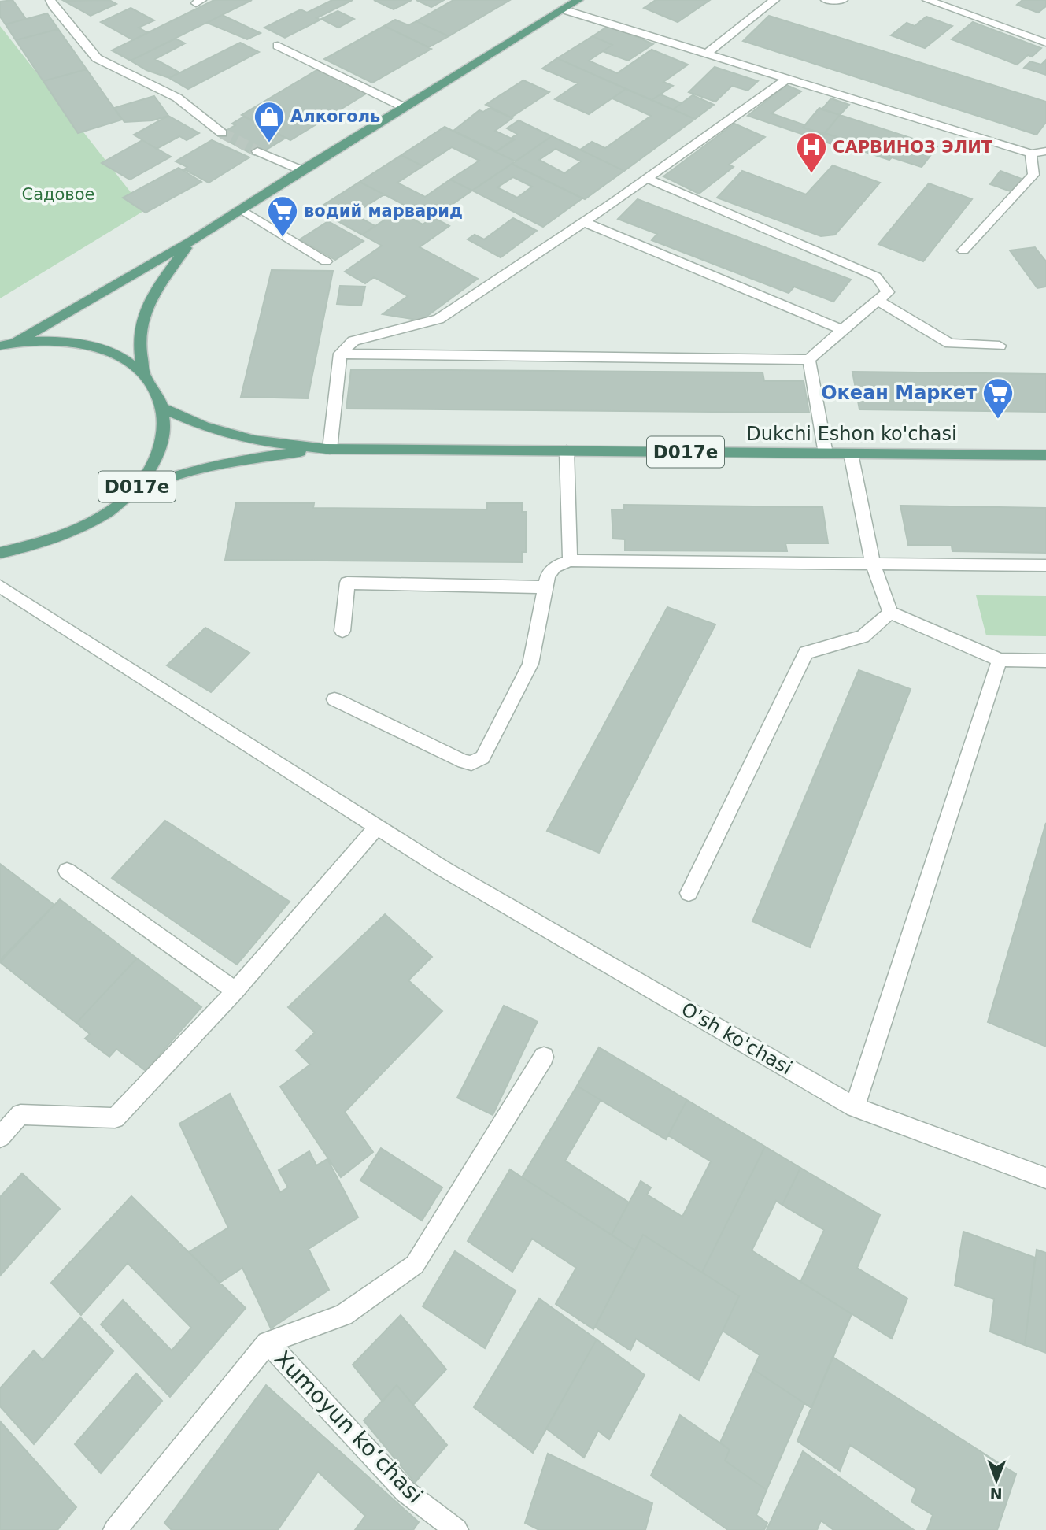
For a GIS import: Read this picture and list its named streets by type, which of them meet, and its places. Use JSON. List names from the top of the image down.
{
  "streets": {
    "main road": ["Dukchi Eshon ko'chasi", "D017e"],
    "street": ["O'sh ko'chasi", "Xumoyun koʻchasi"]
  },
  "crossings": [
    ["Dukchi Eshon ko'chasi", "D017e"]
  ],
  "parks": ["Садовое"],
  "places": {
    "shop": ["Алкоголь"],
    "hospital": ["САРВИНОЗ ЭЛИТ"],
    "supermarket": ["водий марварид", "Океан Маркет"]
  },
  "north": "bottom"
}
